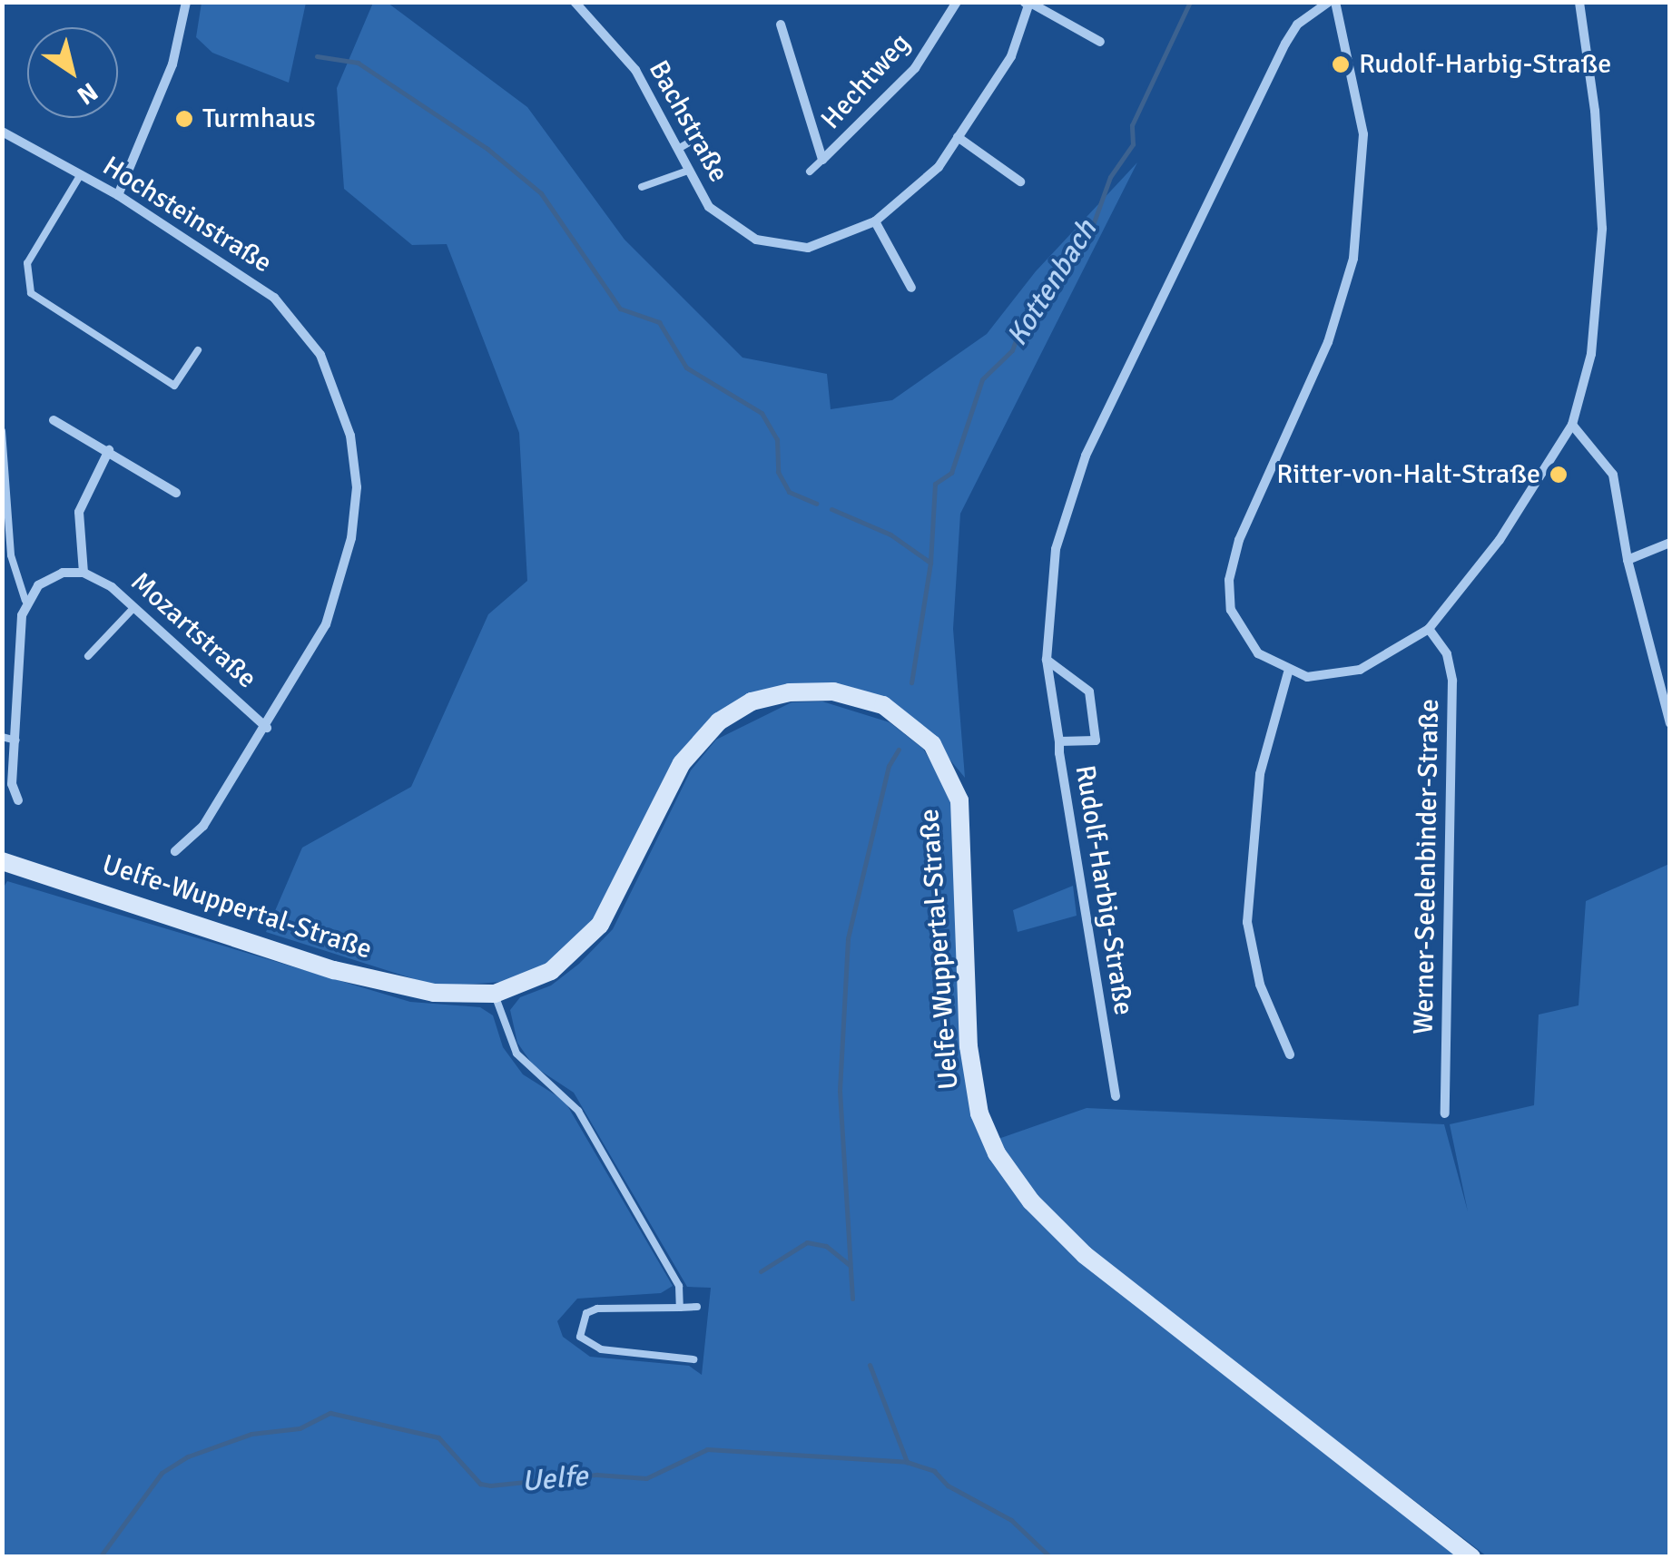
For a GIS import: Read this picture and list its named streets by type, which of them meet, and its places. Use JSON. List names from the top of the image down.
{
  "streets": {
    "main road": ["Uelfe-Wuppertal-Straße"],
    "street": [
      "Hechtweg",
      "Bachstraße",
      "Hochsteinstraße",
      "Mozartstraße",
      "Werner-Seelenbinder-Straße",
      "Rudolf-Harbig-Straße"
    ]
  },
  "crossings": [
    ["Hochsteinstraße", "Mozartstraße"]
  ],
  "water": ["Kottenbach", "Uelfe"],
  "places": ["Rudolf-Harbig-Straße", "Turmhaus", "Ritter-von-Halt-Straße"],
  "north": "bottom right"
}
